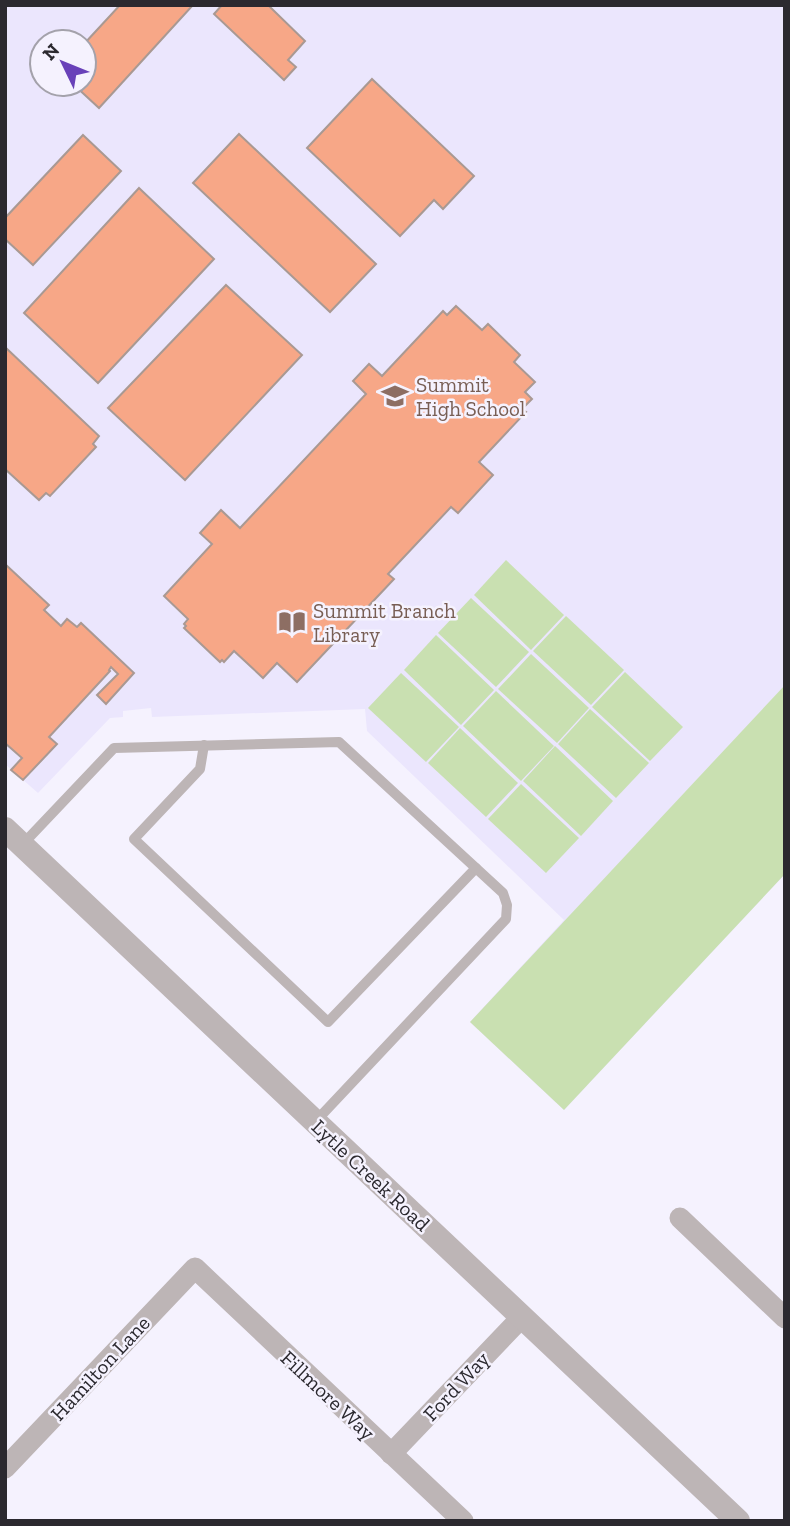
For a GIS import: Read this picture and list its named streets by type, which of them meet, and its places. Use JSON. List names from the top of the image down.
{
  "streets": {
    "street": [
      "Lytle Creek Road",
      "Hamilton Lane",
      "Ford Way",
      "Fillmore Way"
    ]
  },
  "crossings": [
    ["Lytle Creek Road", "Ford Way"],
    ["Hamilton Lane", "Fillmore Way"],
    ["Ford Way", "Fillmore Way"]
  ],
  "places": {
    "school or university": ["Summit High School"],
    "library": ["Summit Branch Library"]
  },
  "north": "top left"
}
